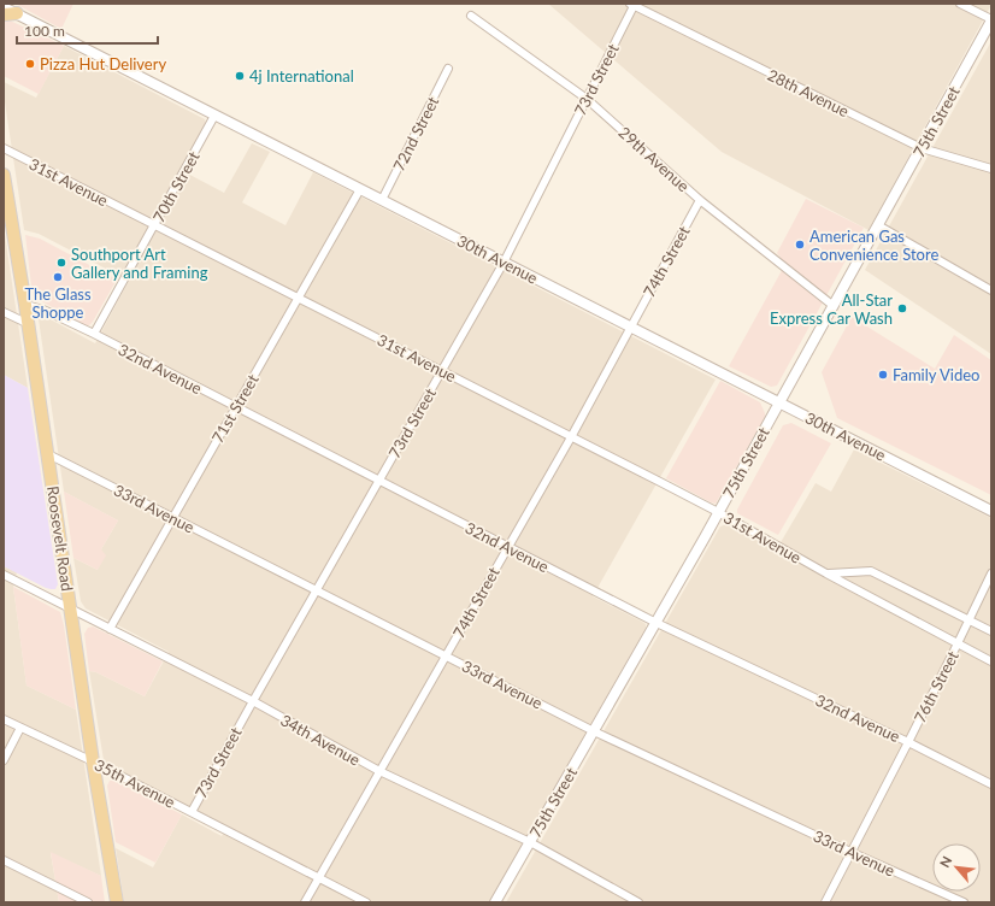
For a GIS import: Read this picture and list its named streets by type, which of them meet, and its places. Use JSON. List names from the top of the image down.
{
  "streets": {
    "main road": ["Roosevelt Road"],
    "street": [
      "73rd Street",
      "28th Avenue",
      "75th Street",
      "72nd Street",
      "29th Avenue",
      "31st Avenue",
      "70th Street",
      "30th Avenue",
      "74th Street",
      "32nd Avenue",
      "71st Street",
      "33rd Avenue",
      "76th Street",
      "34th Avenue",
      "35th Avenue"
    ]
  },
  "crossings": [
    ["73rd Street", "28th Avenue"],
    ["73rd Street", "29th Avenue"],
    ["73rd Street", "31st Avenue"],
    ["73rd Street", "30th Avenue"],
    ["73rd Street", "32nd Avenue"],
    ["73rd Street", "33rd Avenue"],
    ["73rd Street", "34th Avenue"],
    ["73rd Street", "35th Avenue"],
    ["28th Avenue", "75th Street"],
    ["75th Street", "29th Avenue"],
    ["75th Street", "31st Avenue"],
    ["75th Street", "30th Avenue"],
    ["75th Street", "32nd Avenue"],
    ["75th Street", "33rd Avenue"],
    ["75th Street", "34th Avenue"],
    ["72nd Street", "30th Avenue"],
    ["29th Avenue", "74th Street"],
    ["31st Avenue", "70th Street"],
    ["31st Avenue", "74th Street"],
    ["31st Avenue", "71st Street"],
    ["31st Avenue", "76th Street"],
    ["70th Street", "30th Avenue"],
    ["70th Street", "32nd Avenue"],
    ["30th Avenue", "74th Street"],
    ["30th Avenue", "71st Street"],
    ["74th Street", "32nd Avenue"],
    ["74th Street", "33rd Avenue"],
    ["74th Street", "34th Avenue"],
    ["74th Street", "35th Avenue"],
    ["32nd Avenue", "71st Street"],
    ["32nd Avenue", "Roosevelt Road"],
    ["32nd Avenue", "76th Street"],
    ["71st Street", "33rd Avenue"],
    ["71st Street", "34th Avenue"],
    ["33rd Avenue", "Roosevelt Road"],
    ["33rd Avenue", "76th Street"],
    ["Roosevelt Road", "34th Avenue"],
    ["Roosevelt Road", "35th Avenue"]
  ],
  "places": [
    "Pizza Hut Delivery",
    "4j International",
    "American Gas Convenience Store",
    "Southport Art Gallery and Framing",
    "The Glass Shoppe",
    "All-Star Express Car Wash",
    "Family Video"
  ],
  "scale_bar": "100 m",
  "north": "top left"
}
